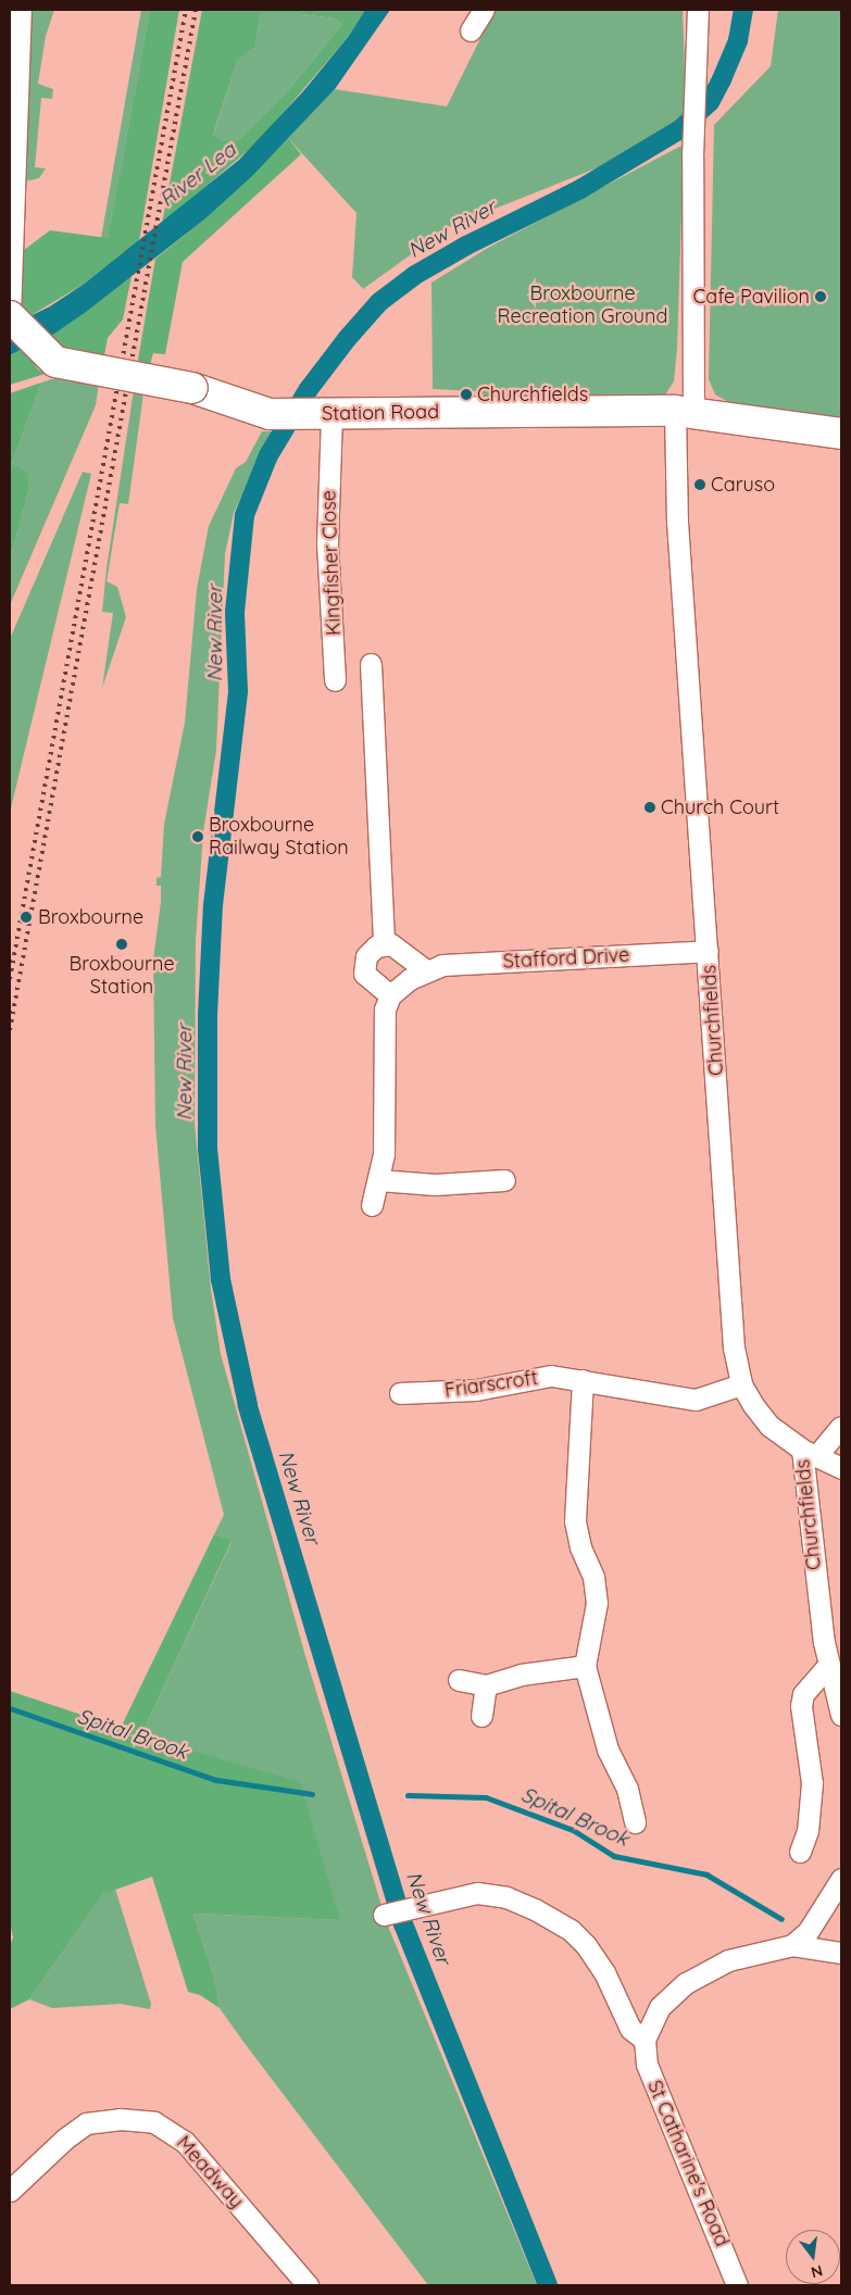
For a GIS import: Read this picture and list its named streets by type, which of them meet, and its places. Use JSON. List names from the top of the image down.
{
  "streets": {
    "main road": ["Station Road"],
    "street": [
      "Kingfisher Close",
      "Stafford Drive",
      "Churchfields",
      "Friarscroft",
      "St Catharine's Road",
      "Meadway"
    ]
  },
  "crossings": [
    ["Station Road", "Kingfisher Close"],
    ["Station Road", "Churchfields"],
    ["Stafford Drive", "Churchfields"],
    ["Churchfields", "Friarscroft"]
  ],
  "water": ["River Lea", "New River", "Spital Brook"],
  "parks": ["Broxbourne Recreation Ground"],
  "places": [
    "Cafe Pavilion",
    "Churchfields",
    "Caruso",
    "Church Court",
    "Broxbourne Railway Station",
    "Broxbourne",
    "Broxbourne Station"
  ],
  "north": "bottom"
}
